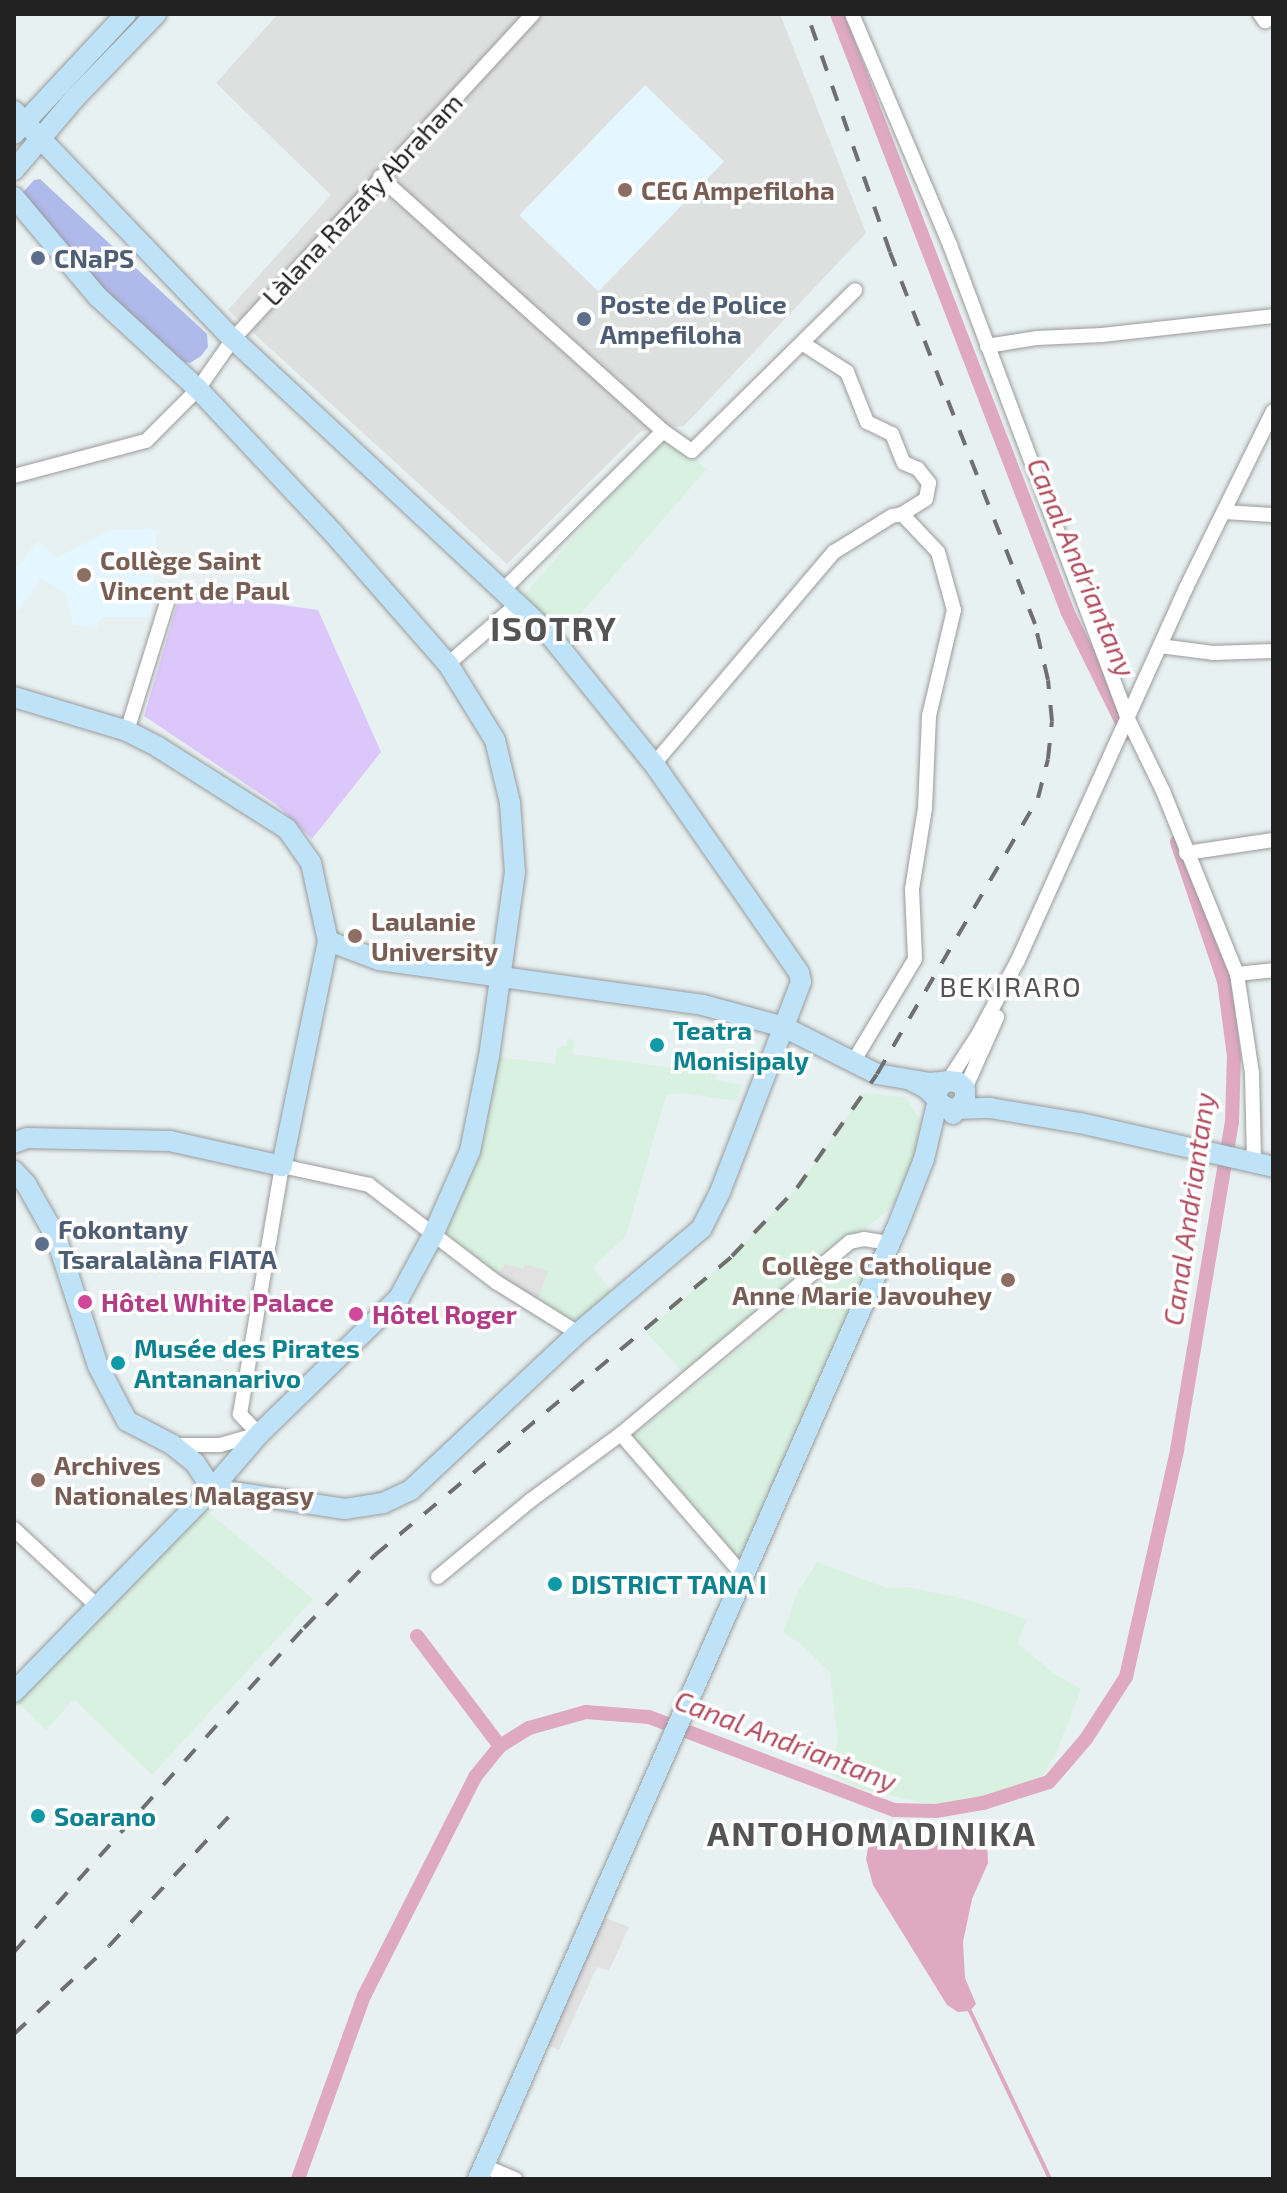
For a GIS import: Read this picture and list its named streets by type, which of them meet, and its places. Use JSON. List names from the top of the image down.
{
  "streets": {
    "street": ["Làlana Razafy Abraham"]
  },
  "districts": ["ISOTRY", "BEKIRARO", "ANTOHOMADINIKA"],
  "water": ["Canal Andriantany"],
  "places": [
    "CEG Ampefiloha",
    "CNaPS",
    "Poste de Police Ampefiloha",
    "Collège Saint Vincent de Paul",
    "Laulanie University",
    "Teatra Monisipaly",
    "Fokontany Tsaralalàna FIATA",
    "Collège Catholique Anne Marie Javouhey",
    "Hôtel White Palace",
    "Hôtel Roger",
    "Musée des Pirates Antananarivo",
    "Archives Nationales Malagasy",
    "DISTRICT TANA I",
    "Soarano"
  ]
}
